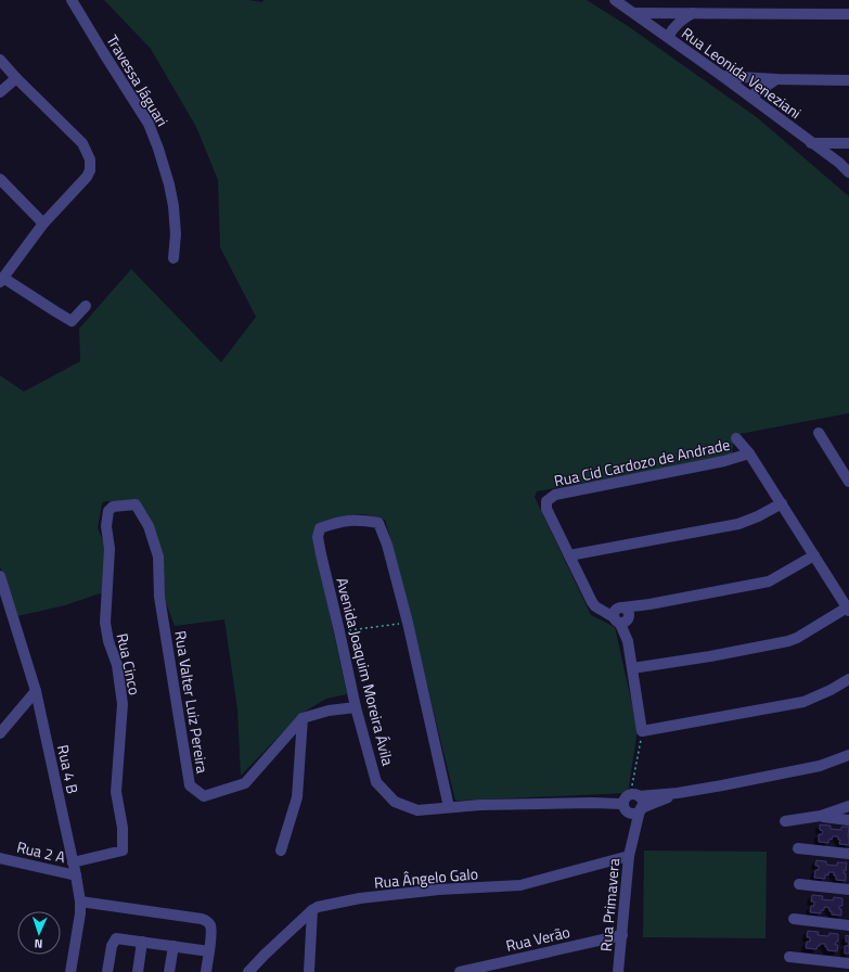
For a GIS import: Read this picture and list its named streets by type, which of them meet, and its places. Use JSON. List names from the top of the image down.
{
  "streets": {
    "street": [
      "Rua Leonida Veneziani",
      "Travessa Jáguari",
      "Rua Cid Cardozo de Andrade",
      "Rua Cinco",
      "Avenida Joaquim Moreira Ávila",
      "Rua Valter Luiz Pereira",
      "Rua 4 B",
      "Rua 2 A",
      "Rua Ângelo Galo",
      "Rua Primavera",
      "Rua Verão"
    ]
  },
  "crossings": [
    ["Rua Cinco", "Rua Valter Luiz Pereira"],
    ["Rua Cinco", "Rua 4 B"],
    ["Avenida Joaquim Moreira Ávila", "Rua Primavera"],
    ["Rua 4 B", "Rua 2 A"],
    ["Rua Ângelo Galo", "Rua Primavera"],
    ["Rua Primavera", "Rua Verão"]
  ],
  "north": "bottom"
}
